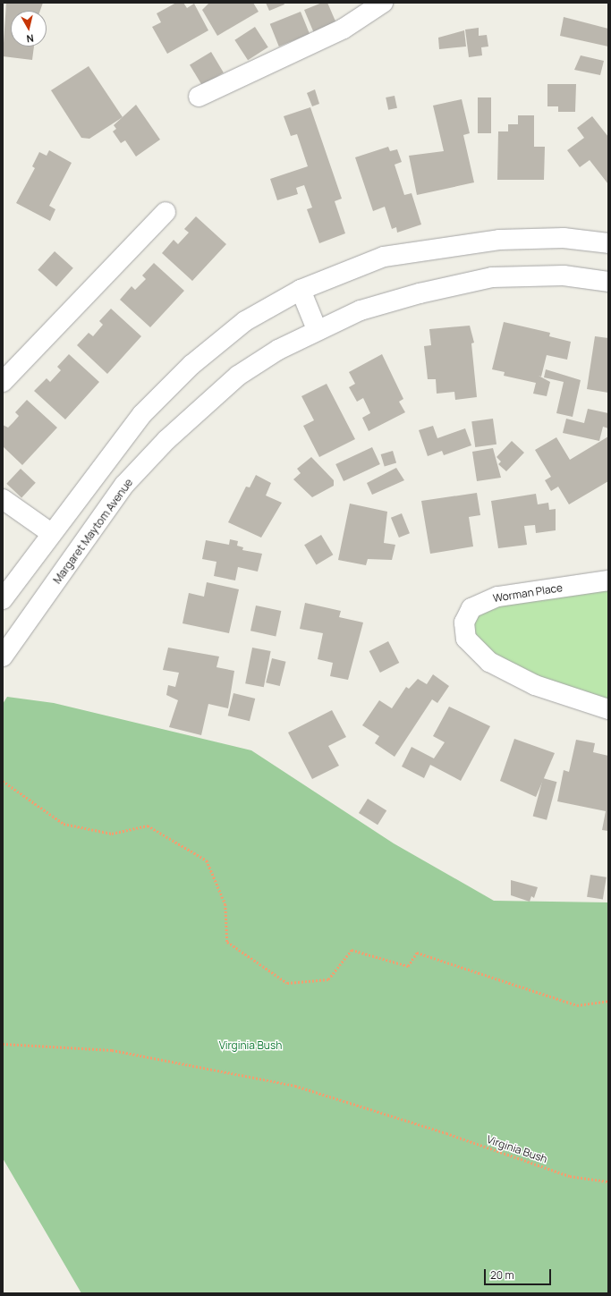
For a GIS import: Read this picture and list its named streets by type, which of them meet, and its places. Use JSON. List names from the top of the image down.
{
  "streets": {
    "street": ["Margaret Maytom Avenue", "Worman Place"],
    "path": ["Virginia Bush"]
  },
  "parks": ["Virginia Bush"],
  "scale_bar": "20 m",
  "north": "bottom"
}
